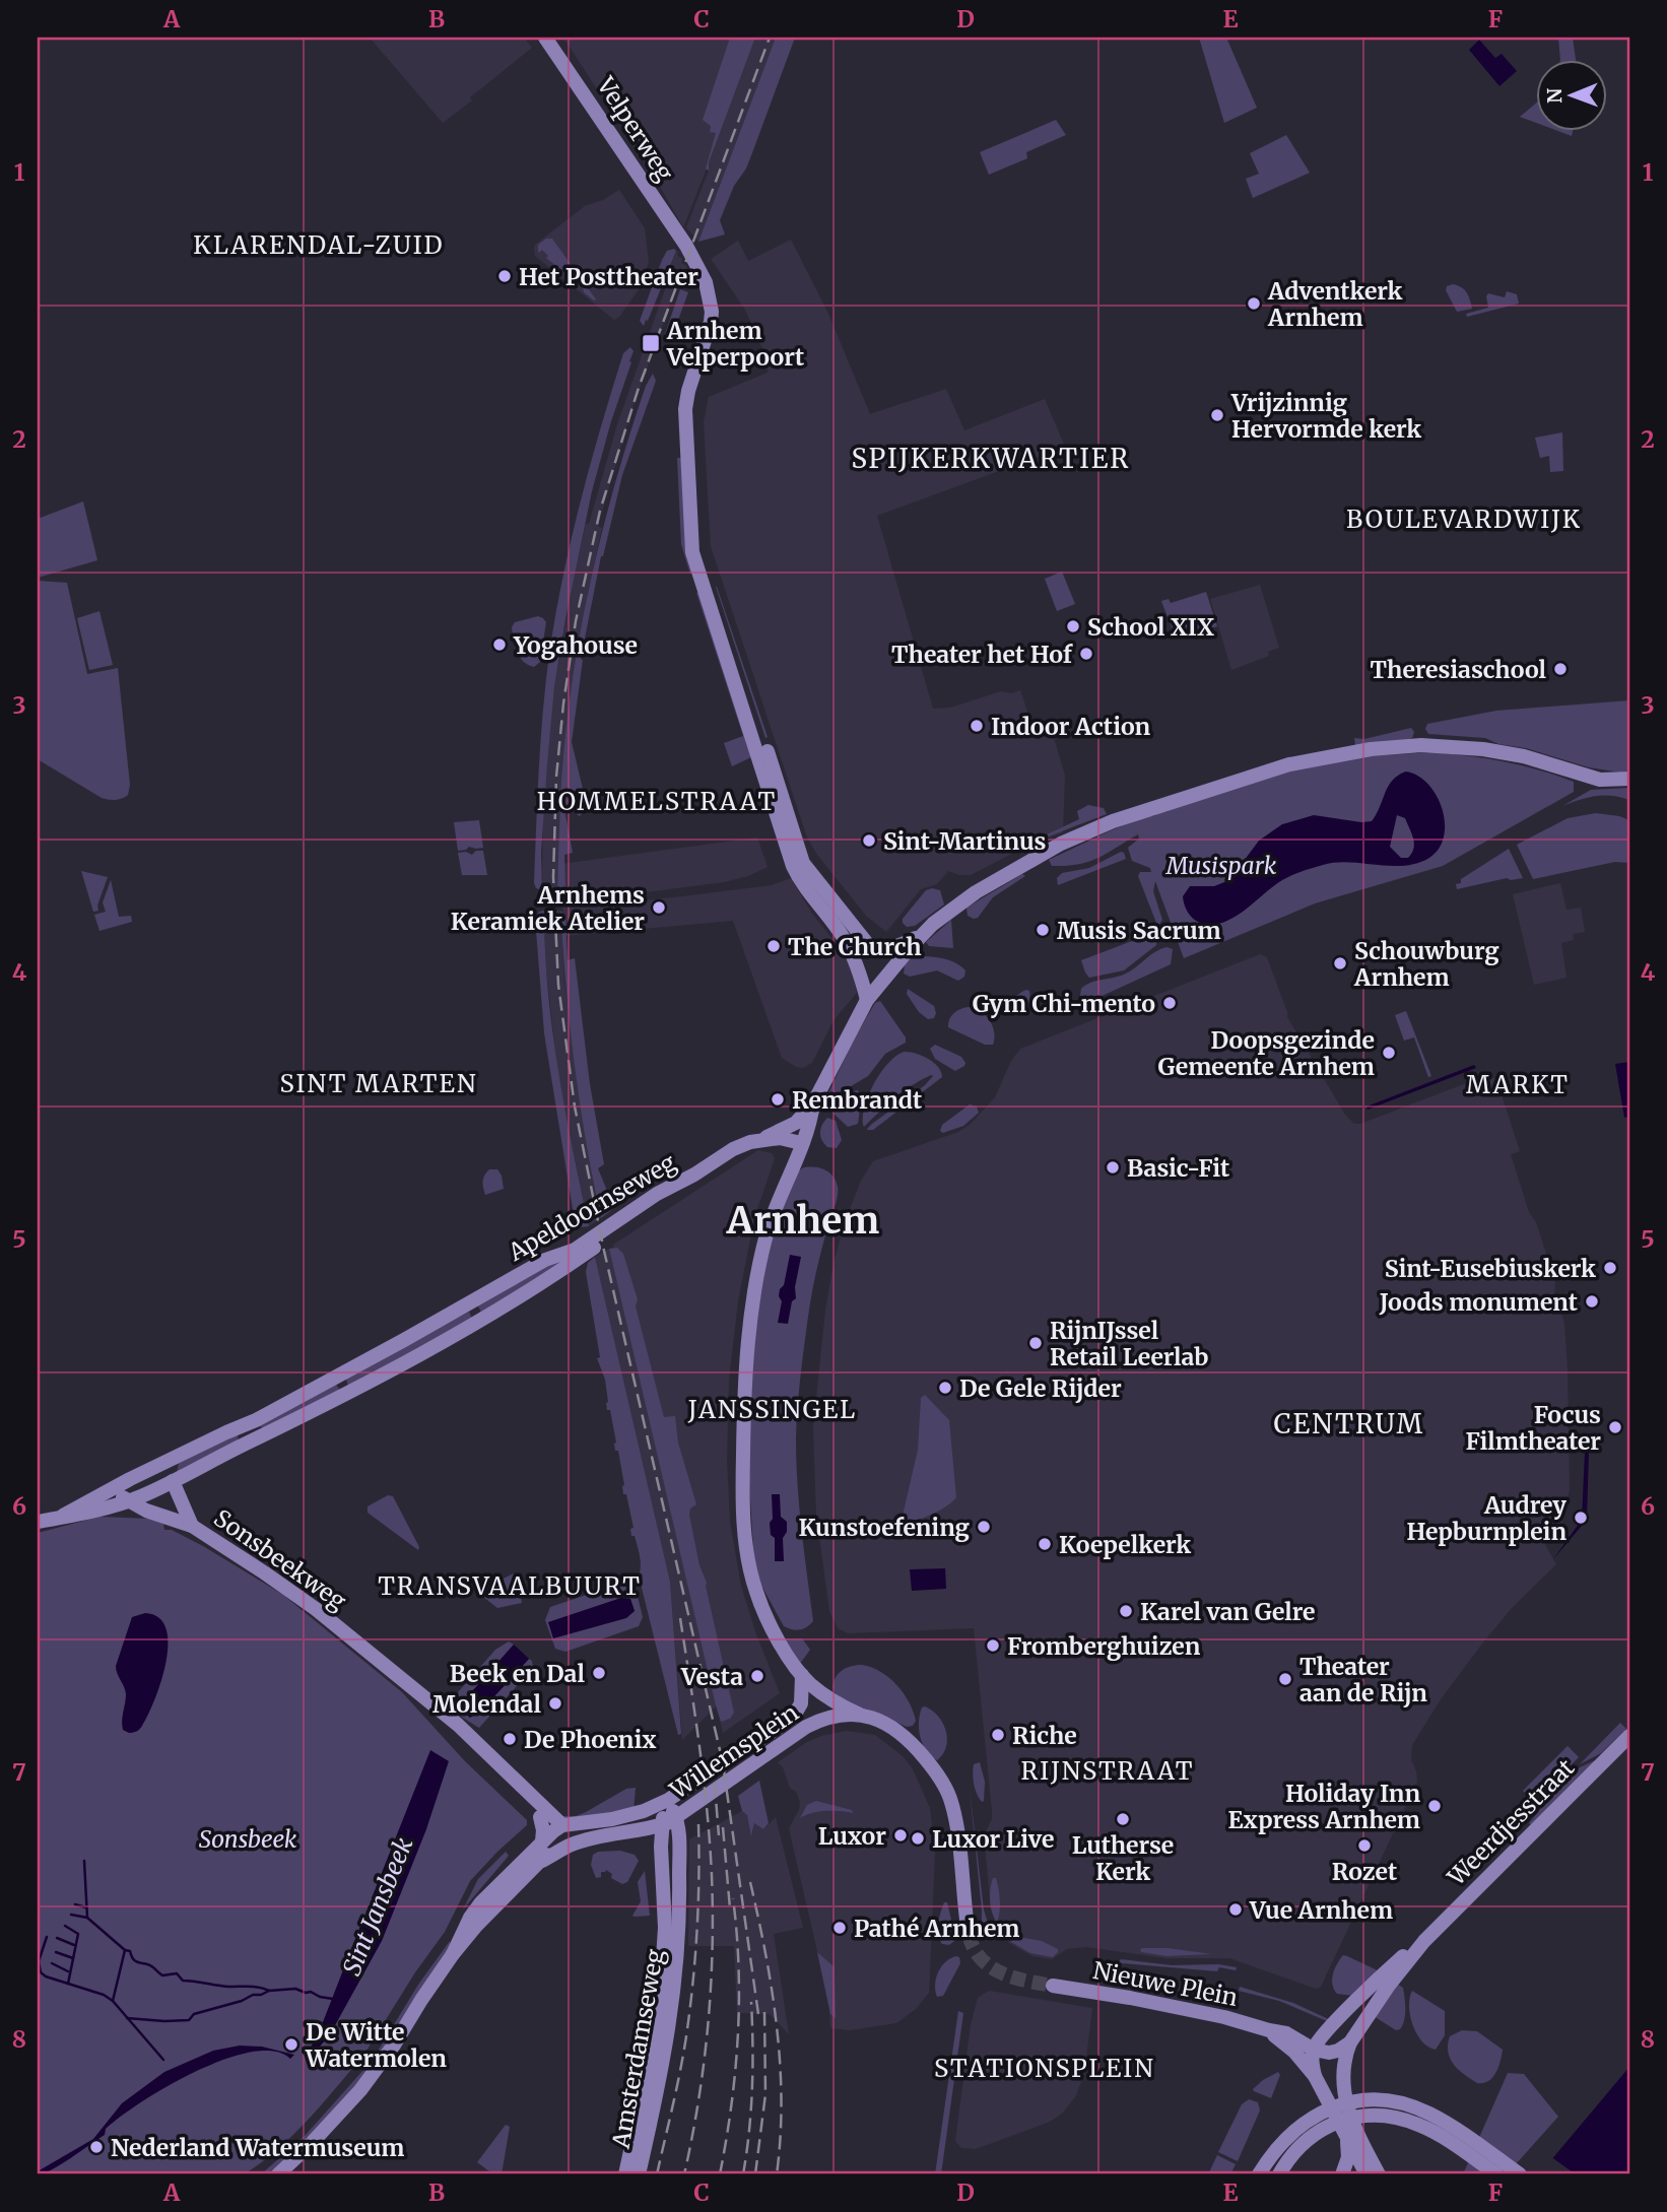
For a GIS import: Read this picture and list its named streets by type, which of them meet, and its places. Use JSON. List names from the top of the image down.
{
  "streets": {
    "main road": [
      "Velperweg",
      "Apeldoornseweg",
      "Sonsbeekweg",
      "Willemsplein",
      "Weerdjesstraat",
      "Nieuwe Plein",
      "Amsterdamseweg"
    ]
  },
  "crossings": [
    ["Apeldoornseweg", "Sonsbeekweg"],
    ["Sonsbeekweg", "Willemsplein"],
    ["Willemsplein", "Amsterdamseweg"],
    ["Weerdjesstraat", "Nieuwe Plein"]
  ],
  "districts": [
    "KLARENDAL-ZUID",
    "SPIJKERKWARTIER",
    "BOULEVARDWIJK",
    "HOMMELSTRAAT",
    "SINT MARTEN",
    "MARKT",
    "Arnhem",
    "JANSSINGEL",
    "CENTRUM",
    "TRANSVAALBUURT",
    "RIJNSTRAAT",
    "STATIONSPLEIN"
  ],
  "water": ["Sint Jansbeek"],
  "parks": ["Musispark", "Sonsbeek"],
  "places": {
    "other": [
      "Het Posttheater",
      "Adventkerk Arnhem",
      "Vrijzinnig Hervormde kerk",
      "School XIX",
      "Yogahouse",
      "Theater het Hof",
      "Theresiaschool",
      "Indoor Action",
      "Sint-Martinus",
      "Arnhems Keramiek Atelier",
      "Musis Sacrum",
      "The Church",
      "Schouwburg Arnhem",
      "Gym Chi-mento",
      "Doopsgezinde Gemeente Arnhem",
      "Rembrandt",
      "Basic-Fit",
      "Sint-Eusebiuskerk",
      "Joods monument",
      "RijnIJssel Retail Leerlab",
      "De Gele Rijder",
      "Focus Filmtheater",
      "Audrey Hepburnplein",
      "Kunstoefening",
      "Koepelkerk",
      "Karel van Gelre",
      "Fromberghuizen",
      "Beek en Dal",
      "Vesta",
      "Theater aan de Rijn",
      "Molendal",
      "Riche",
      "De Phoenix",
      "Holiday Inn Express Arnhem",
      "Lutherse Kerk",
      "Luxor",
      "Luxor Live",
      "Rozet",
      "Vue Arnhem",
      "Pathé Arnhem",
      "De Witte Watermolen",
      "Nederland Watermuseum"
    ],
    "transit": ["Arnhem Velperpoort"]
  },
  "north": "left",
  "grid": {
    "columns": [
      "A",
      "B",
      "C",
      "D",
      "E",
      "F"
    ],
    "rows": [
      "1",
      "2",
      "3",
      "4",
      "5",
      "6",
      "7",
      "8"
    ]
  }
}
